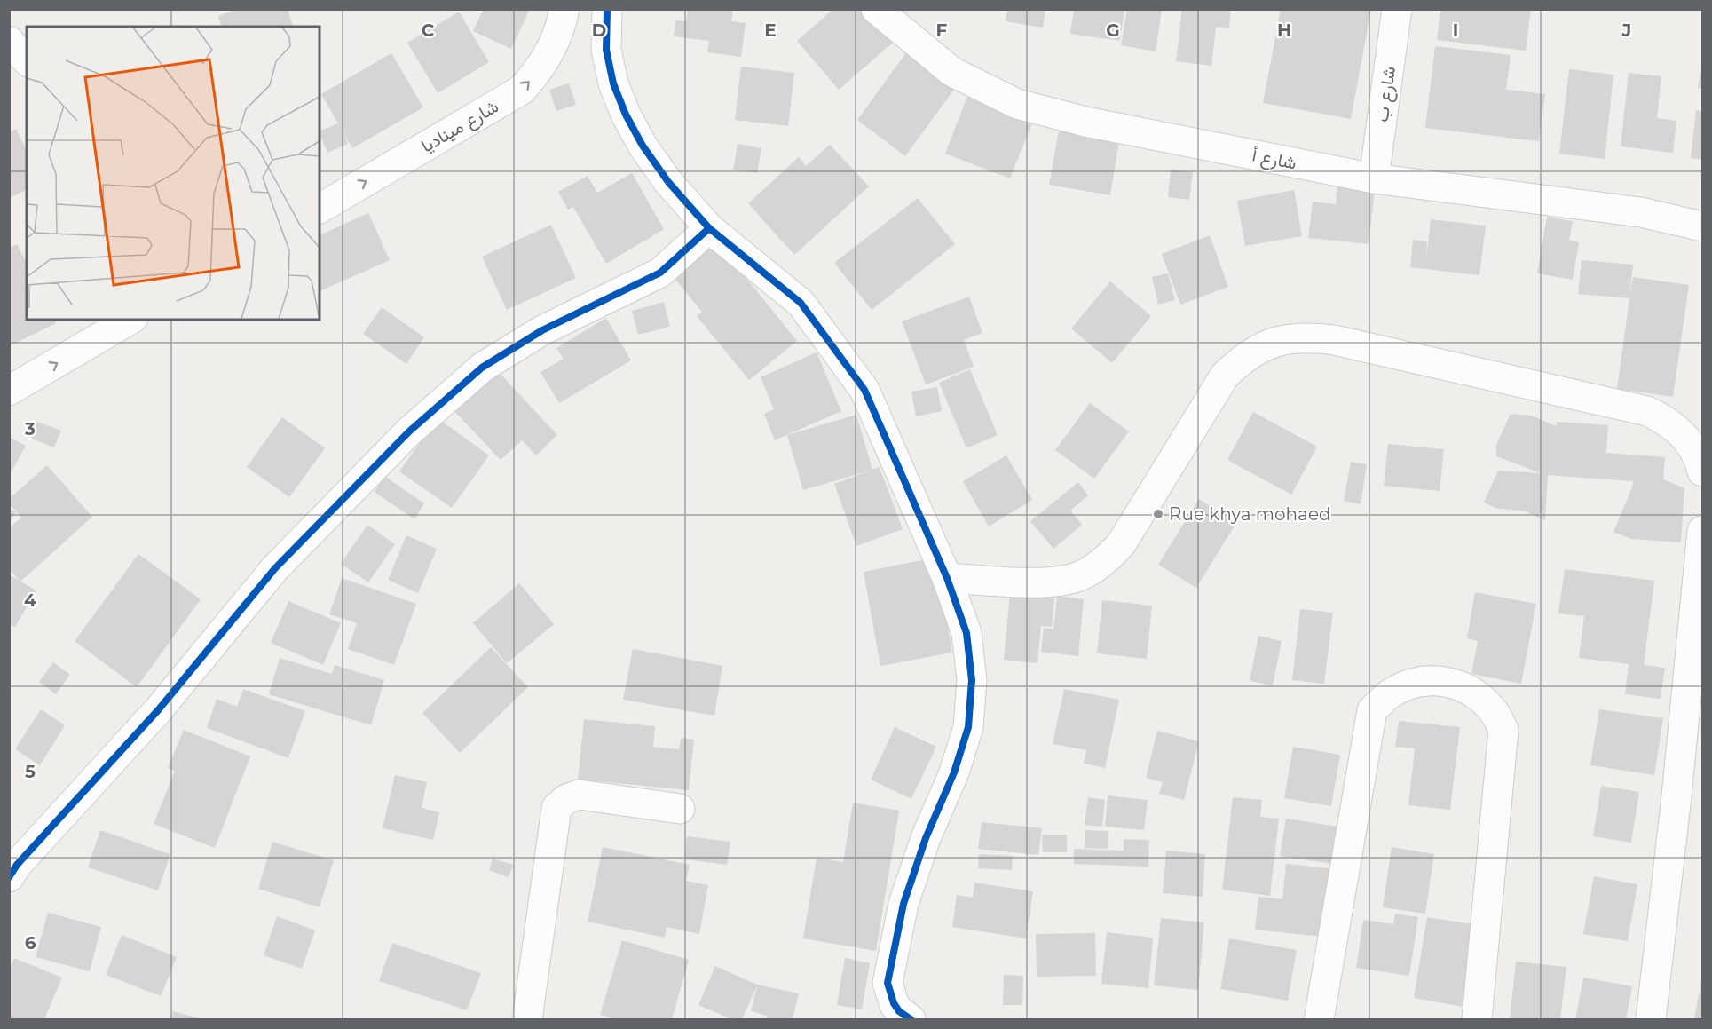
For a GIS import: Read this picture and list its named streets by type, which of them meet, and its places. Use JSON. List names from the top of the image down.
{
  "streets": {
    "street": ["شارع ب", "شارع ميناديا", "شارع أ"]
  },
  "crossings": [
    ["شارع ب", "شارع أ"]
  ],
  "places": ["Rue khya mohaed"],
  "grid": {
    "columns": [
      "C",
      "D",
      "E",
      "F",
      "G",
      "H",
      "I",
      "J"
    ],
    "rows": [
      "3",
      "4",
      "5",
      "6"
    ]
  }
}
